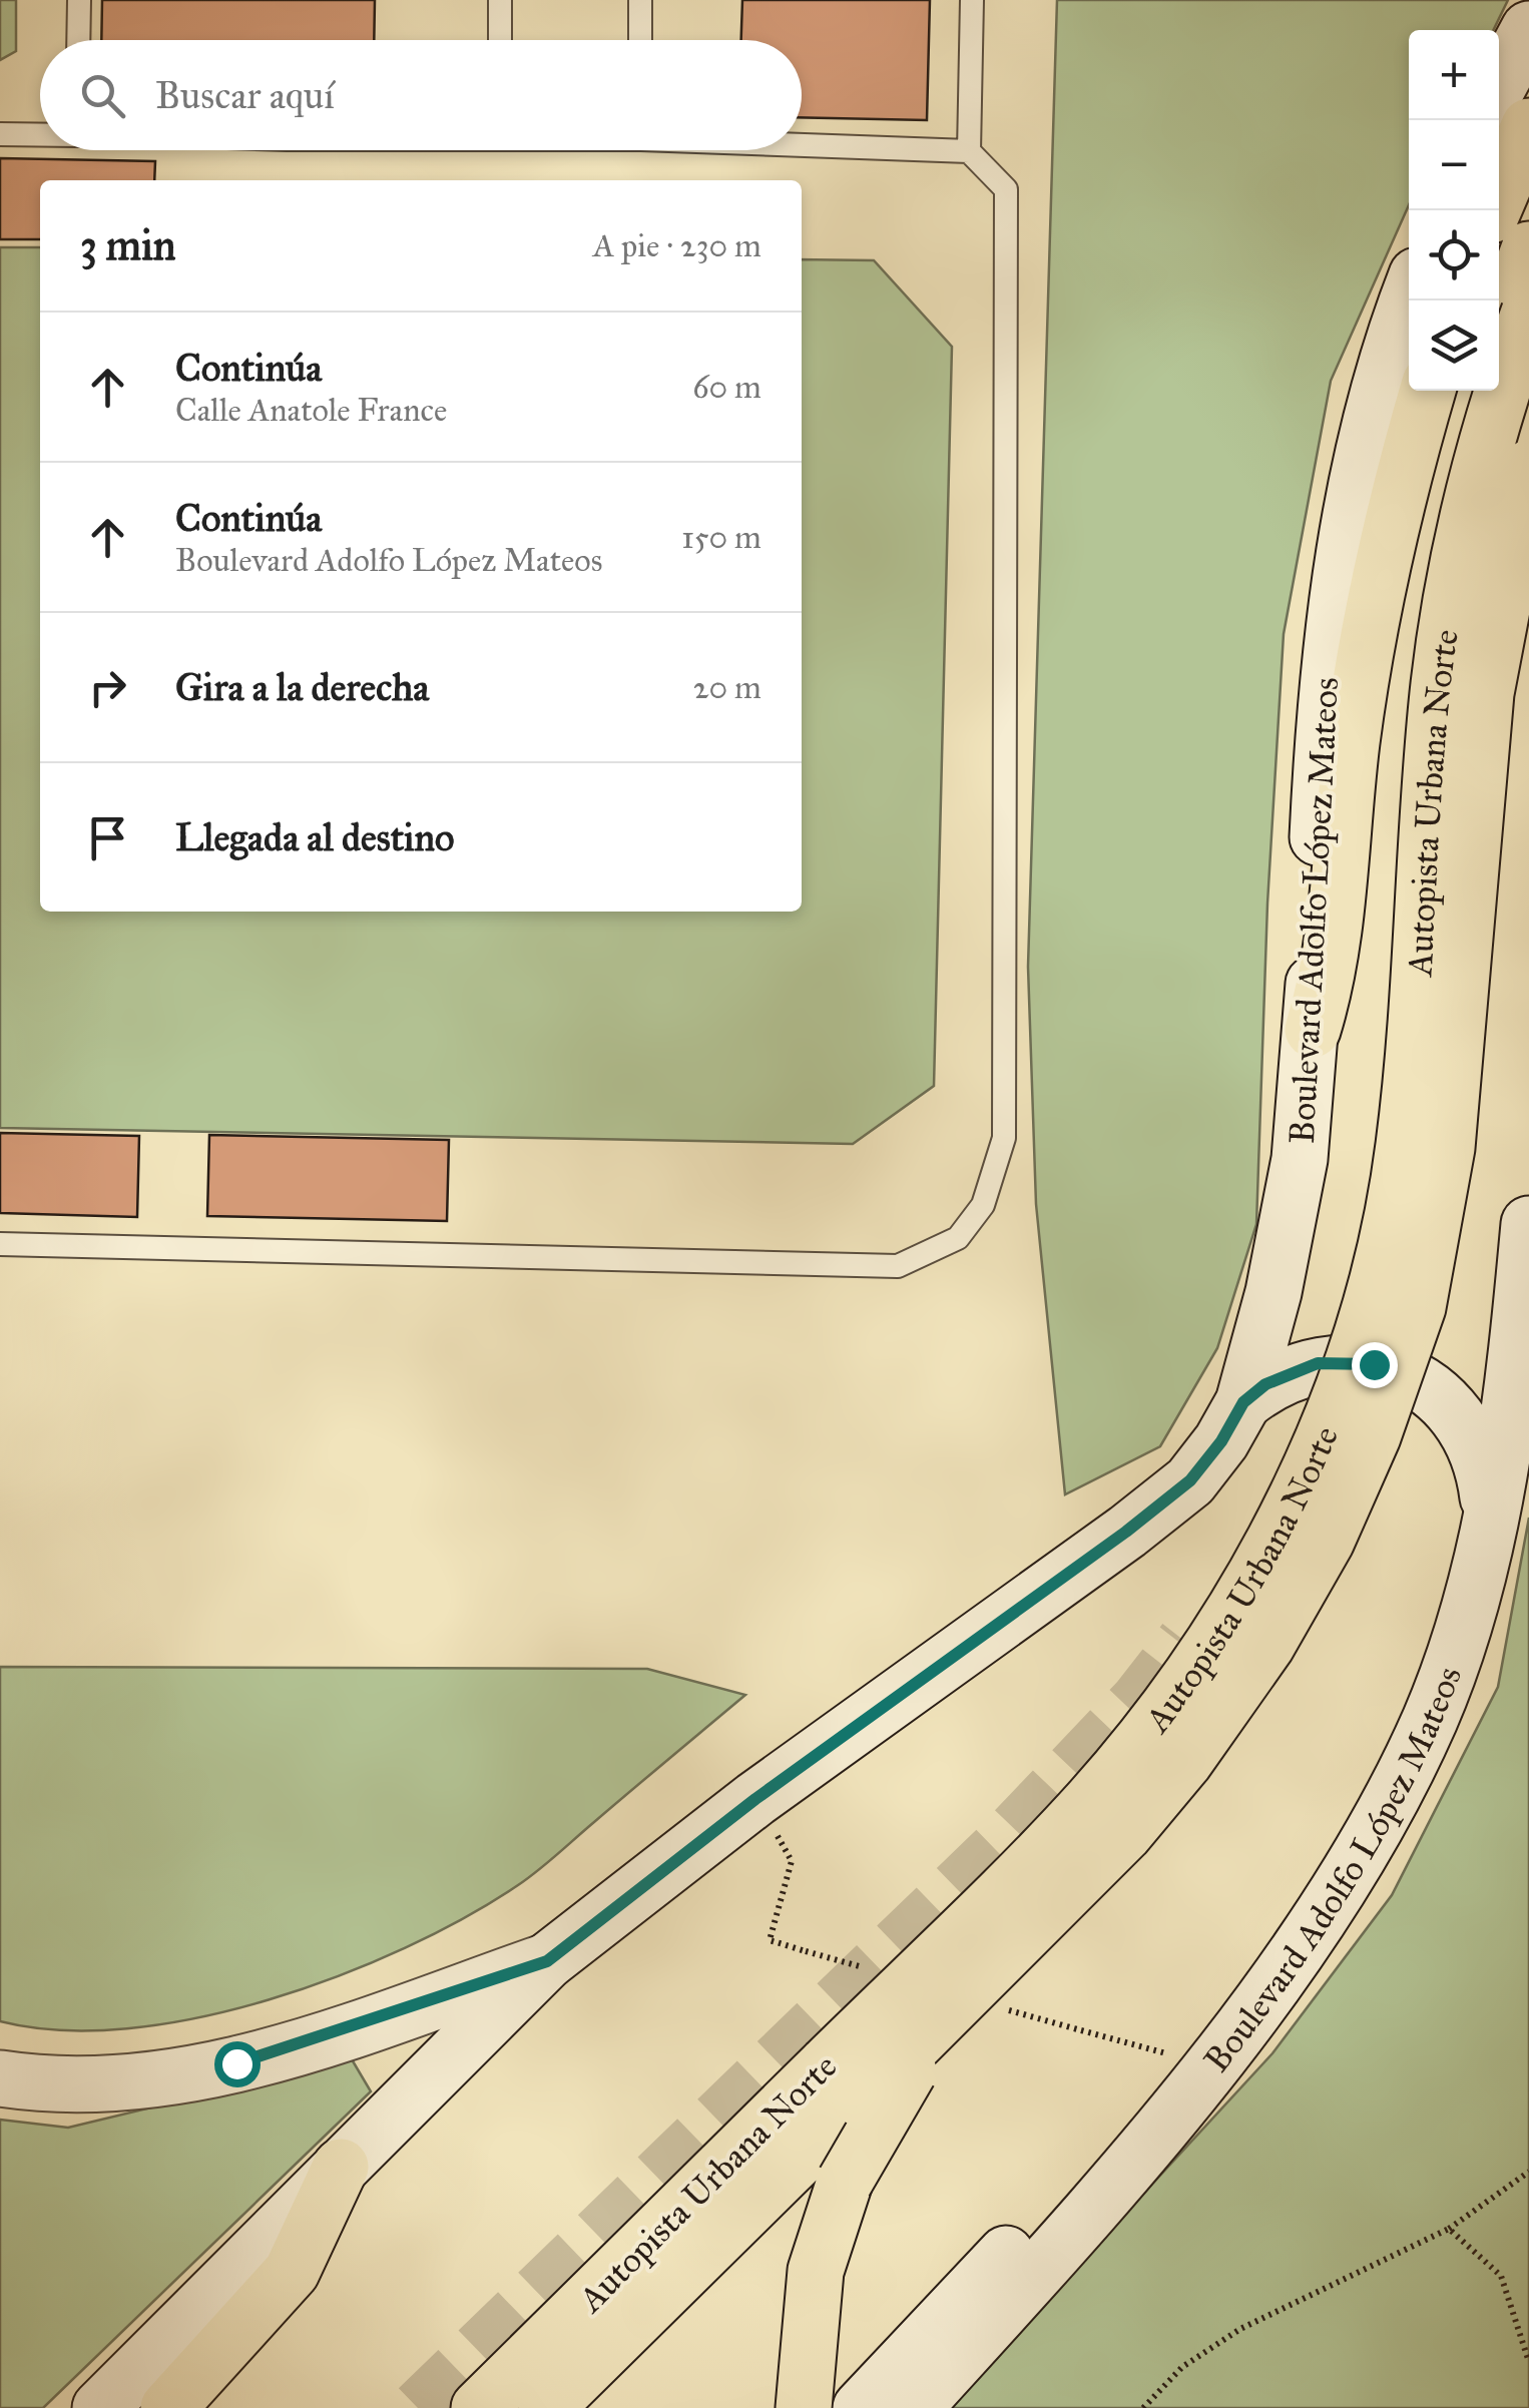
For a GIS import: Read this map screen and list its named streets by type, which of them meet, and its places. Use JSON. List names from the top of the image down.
{
  "streets": {
    "highway": ["Autopista Urbana Norte"],
    "main road": ["Boulevard Adolfo López Mateos"]
  },
  "page": {
    "map_buttons": ["+", "−"],
    "search": "Buscar aquí",
    "heading": ["3 min", "A pie · 230 m"],
    "list": [
      ["Continúa", "Calle Anatole France", "60 m"],
      ["Continúa", "Boulevard Adolfo López Mateos", "150 m"],
      ["Gira a la derecha", "20 m"],
      "Llegada al destino"
    ]
  }
}
